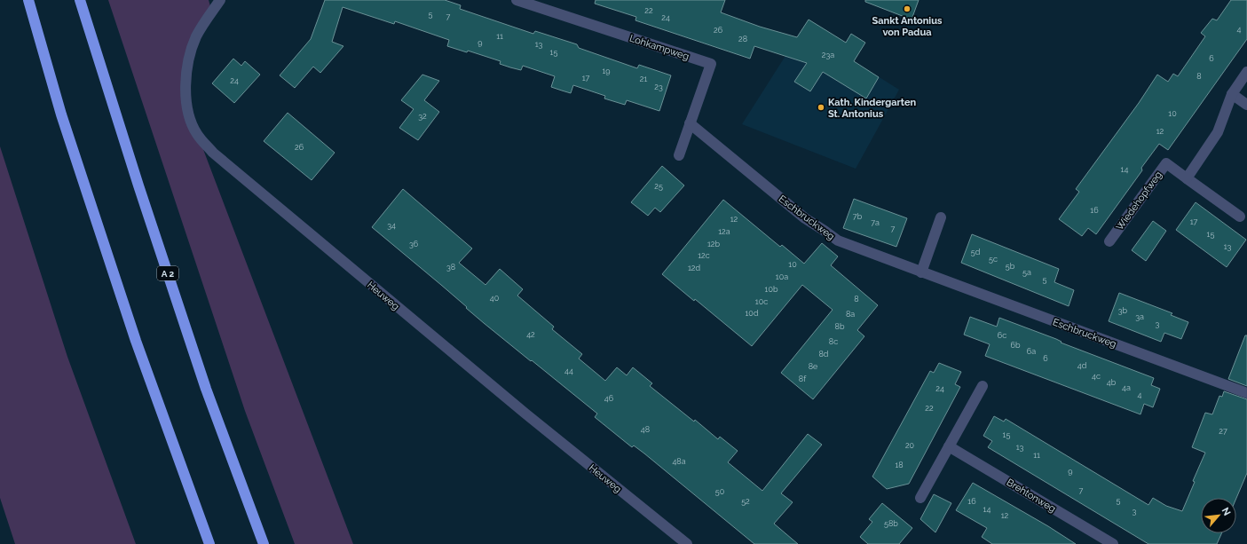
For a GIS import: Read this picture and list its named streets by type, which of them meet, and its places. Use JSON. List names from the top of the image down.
{
  "streets": {
    "highway": ["A 2"],
    "street": [
      "Lohkampweg",
      "Wiedehopfweg",
      "Eschbruckweg",
      "Heuweg",
      "Brehtonweg"
    ]
  },
  "crossings": [
    ["Lohkampweg", "Eschbruckweg"]
  ],
  "places": ["Sankt Antonius von Padua", "Kath. Kindergarten St. Antonius"],
  "house_numbers": [
    "22",
    "5",
    "7",
    "24",
    "4",
    "26",
    "11",
    "28",
    "9",
    "13",
    "15",
    "23a",
    "6",
    "19",
    "8",
    "17",
    "21",
    "24",
    "23",
    "10",
    "32",
    "12",
    "26",
    "14",
    "25",
    "16",
    "7b",
    "12",
    "17",
    "7a",
    "34",
    "7",
    "12a",
    "15",
    "36",
    "12b",
    "13",
    "5d",
    "12c",
    "5c",
    "10",
    "5b",
    "38",
    "12d",
    "5a",
    "10a",
    "5",
    "10b",
    "40",
    "8",
    "10c",
    "3b",
    "10d",
    "8a",
    "3a",
    "3",
    "8b",
    "42",
    "6c",
    "8c",
    "6b",
    "6a",
    "8d",
    "6",
    "4d",
    "8e",
    "44",
    "4c",
    "8f",
    "4b",
    "4a",
    "24",
    "4",
    "46",
    "22",
    "48",
    "27",
    "15",
    "20",
    "13",
    "11",
    "48a",
    "18",
    "9",
    "7",
    "50",
    "5",
    "52",
    "16",
    "14",
    "3",
    "12",
    "58b"
  ],
  "north": "top right"
}
